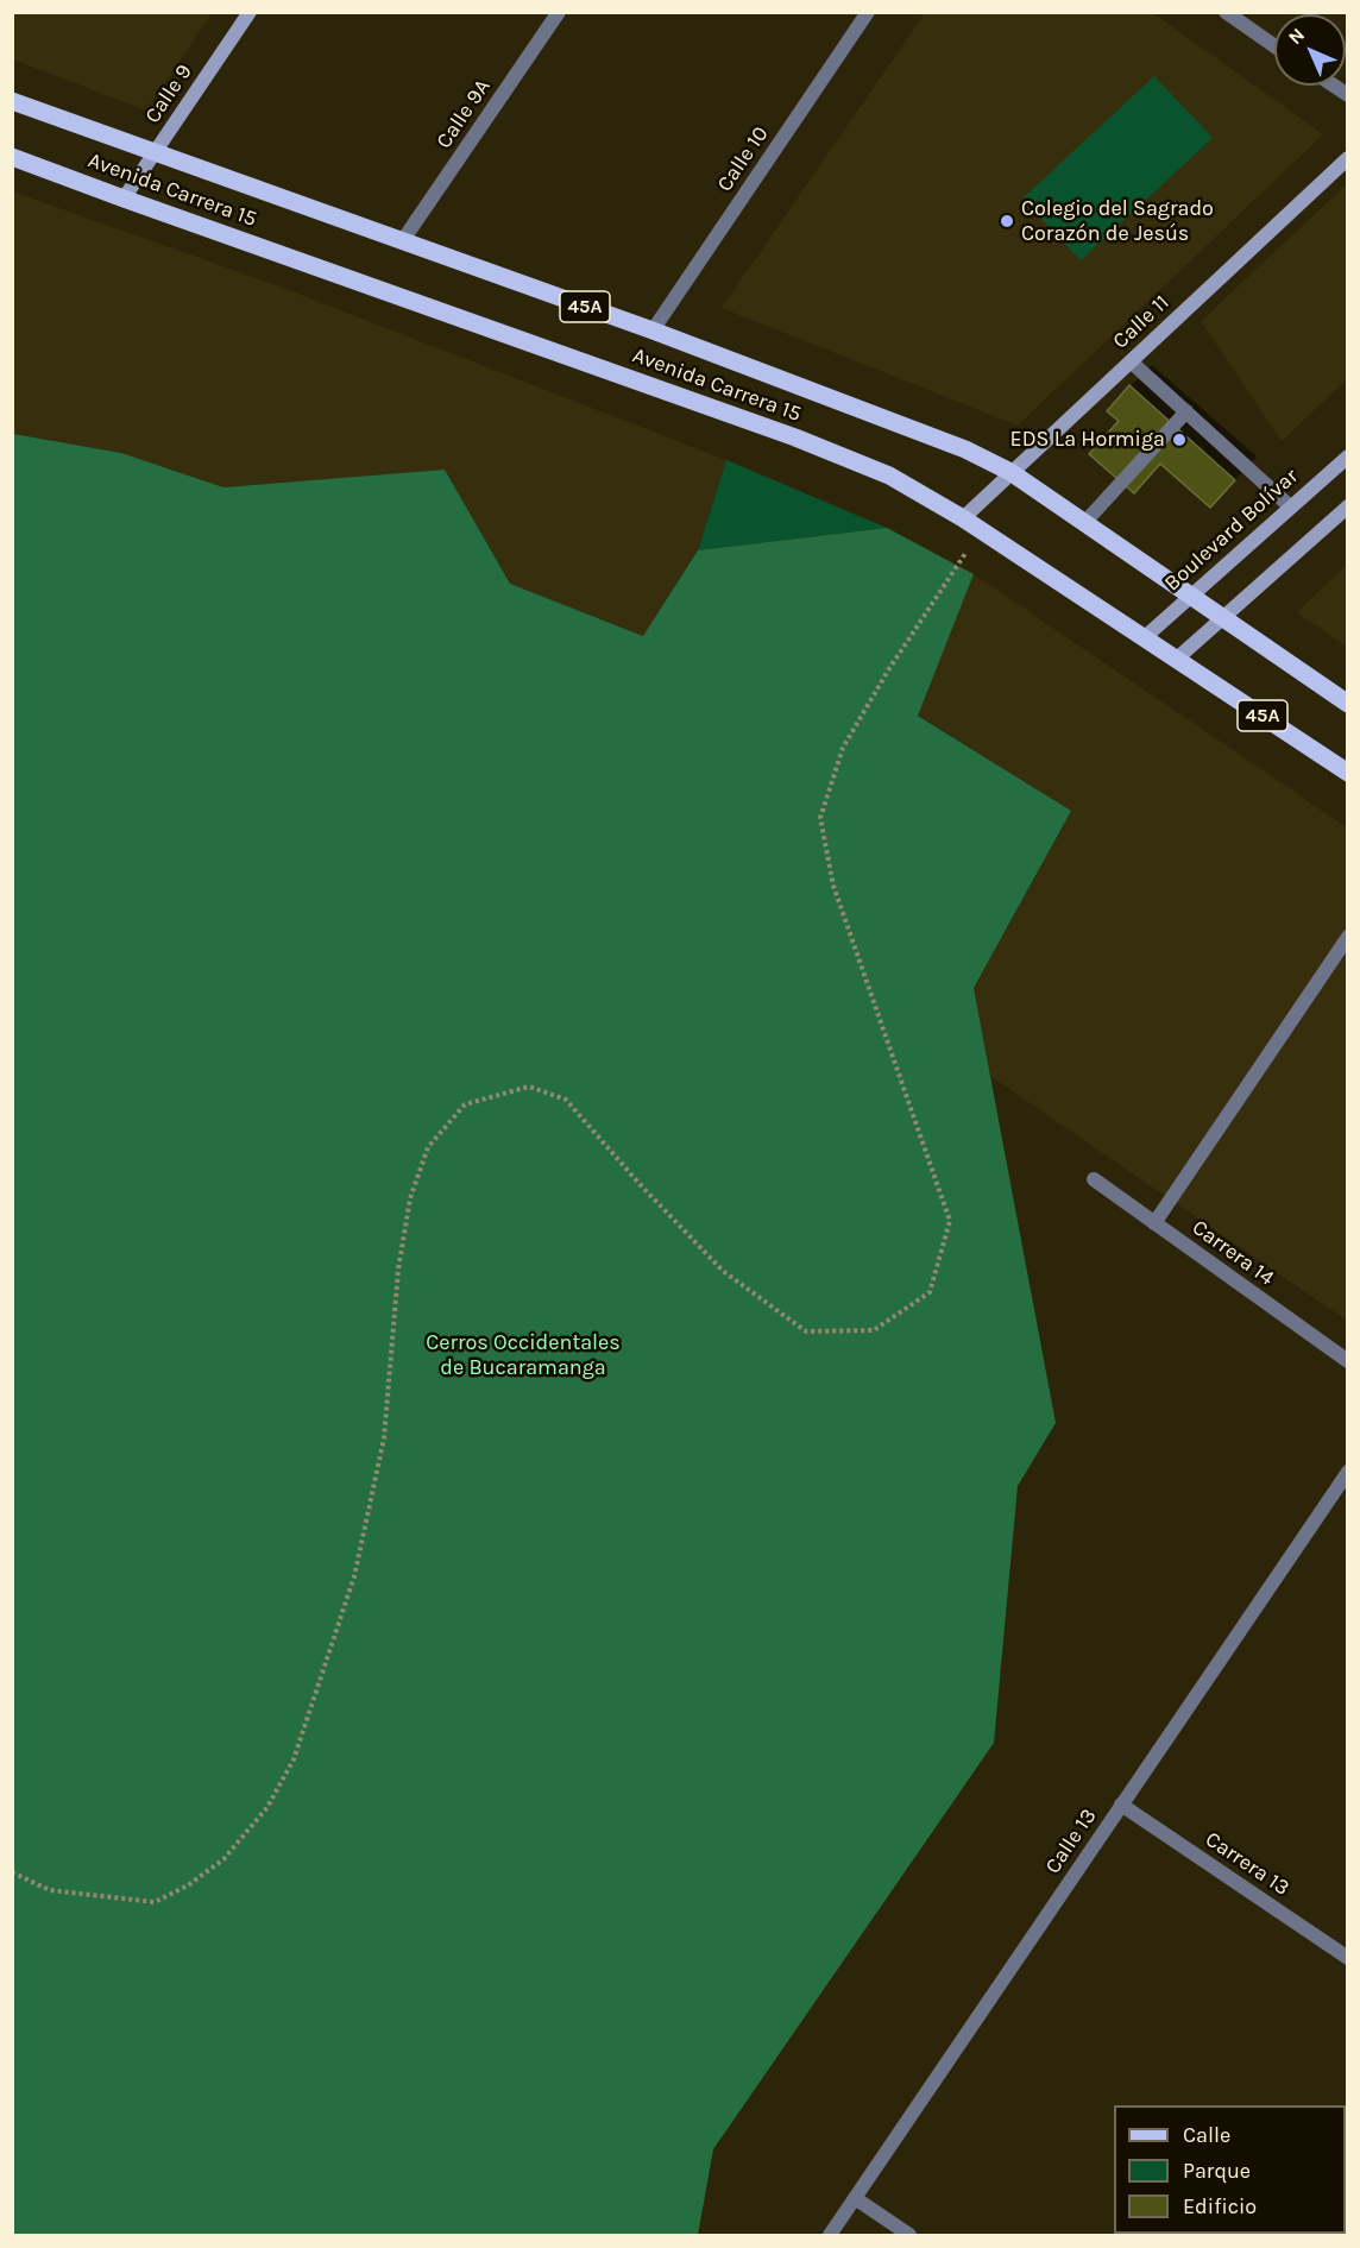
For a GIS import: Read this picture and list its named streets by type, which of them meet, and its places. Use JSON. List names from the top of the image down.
{
  "streets": {
    "main road": ["Avenida Carrera 15", "45A"],
    "street": [
      "Calle 9",
      "Calle 9A",
      "Calle 10",
      "Calle 11",
      "Boulevard Bolívar",
      "Carrera 14",
      "Calle 13",
      "Carrera 13"
    ]
  },
  "crossings": [
    ["Calle 9", "Avenida Carrera 15"],
    ["Calle 9A", "Avenida Carrera 15"],
    ["Calle 10", "Avenida Carrera 15"],
    ["Avenida Carrera 15", "Calle 11"],
    ["Avenida Carrera 15", "Boulevard Bolívar"],
    ["Calle 13", "Carrera 13"]
  ],
  "parks": ["Cerros Occidentales de Bucaramanga"],
  "places": ["Colegio del Sagrado Corazón de Jesús", "EDS La Hormiga"],
  "legend": ["Calle", "Parque", "Edificio"],
  "north": "top left"
}
